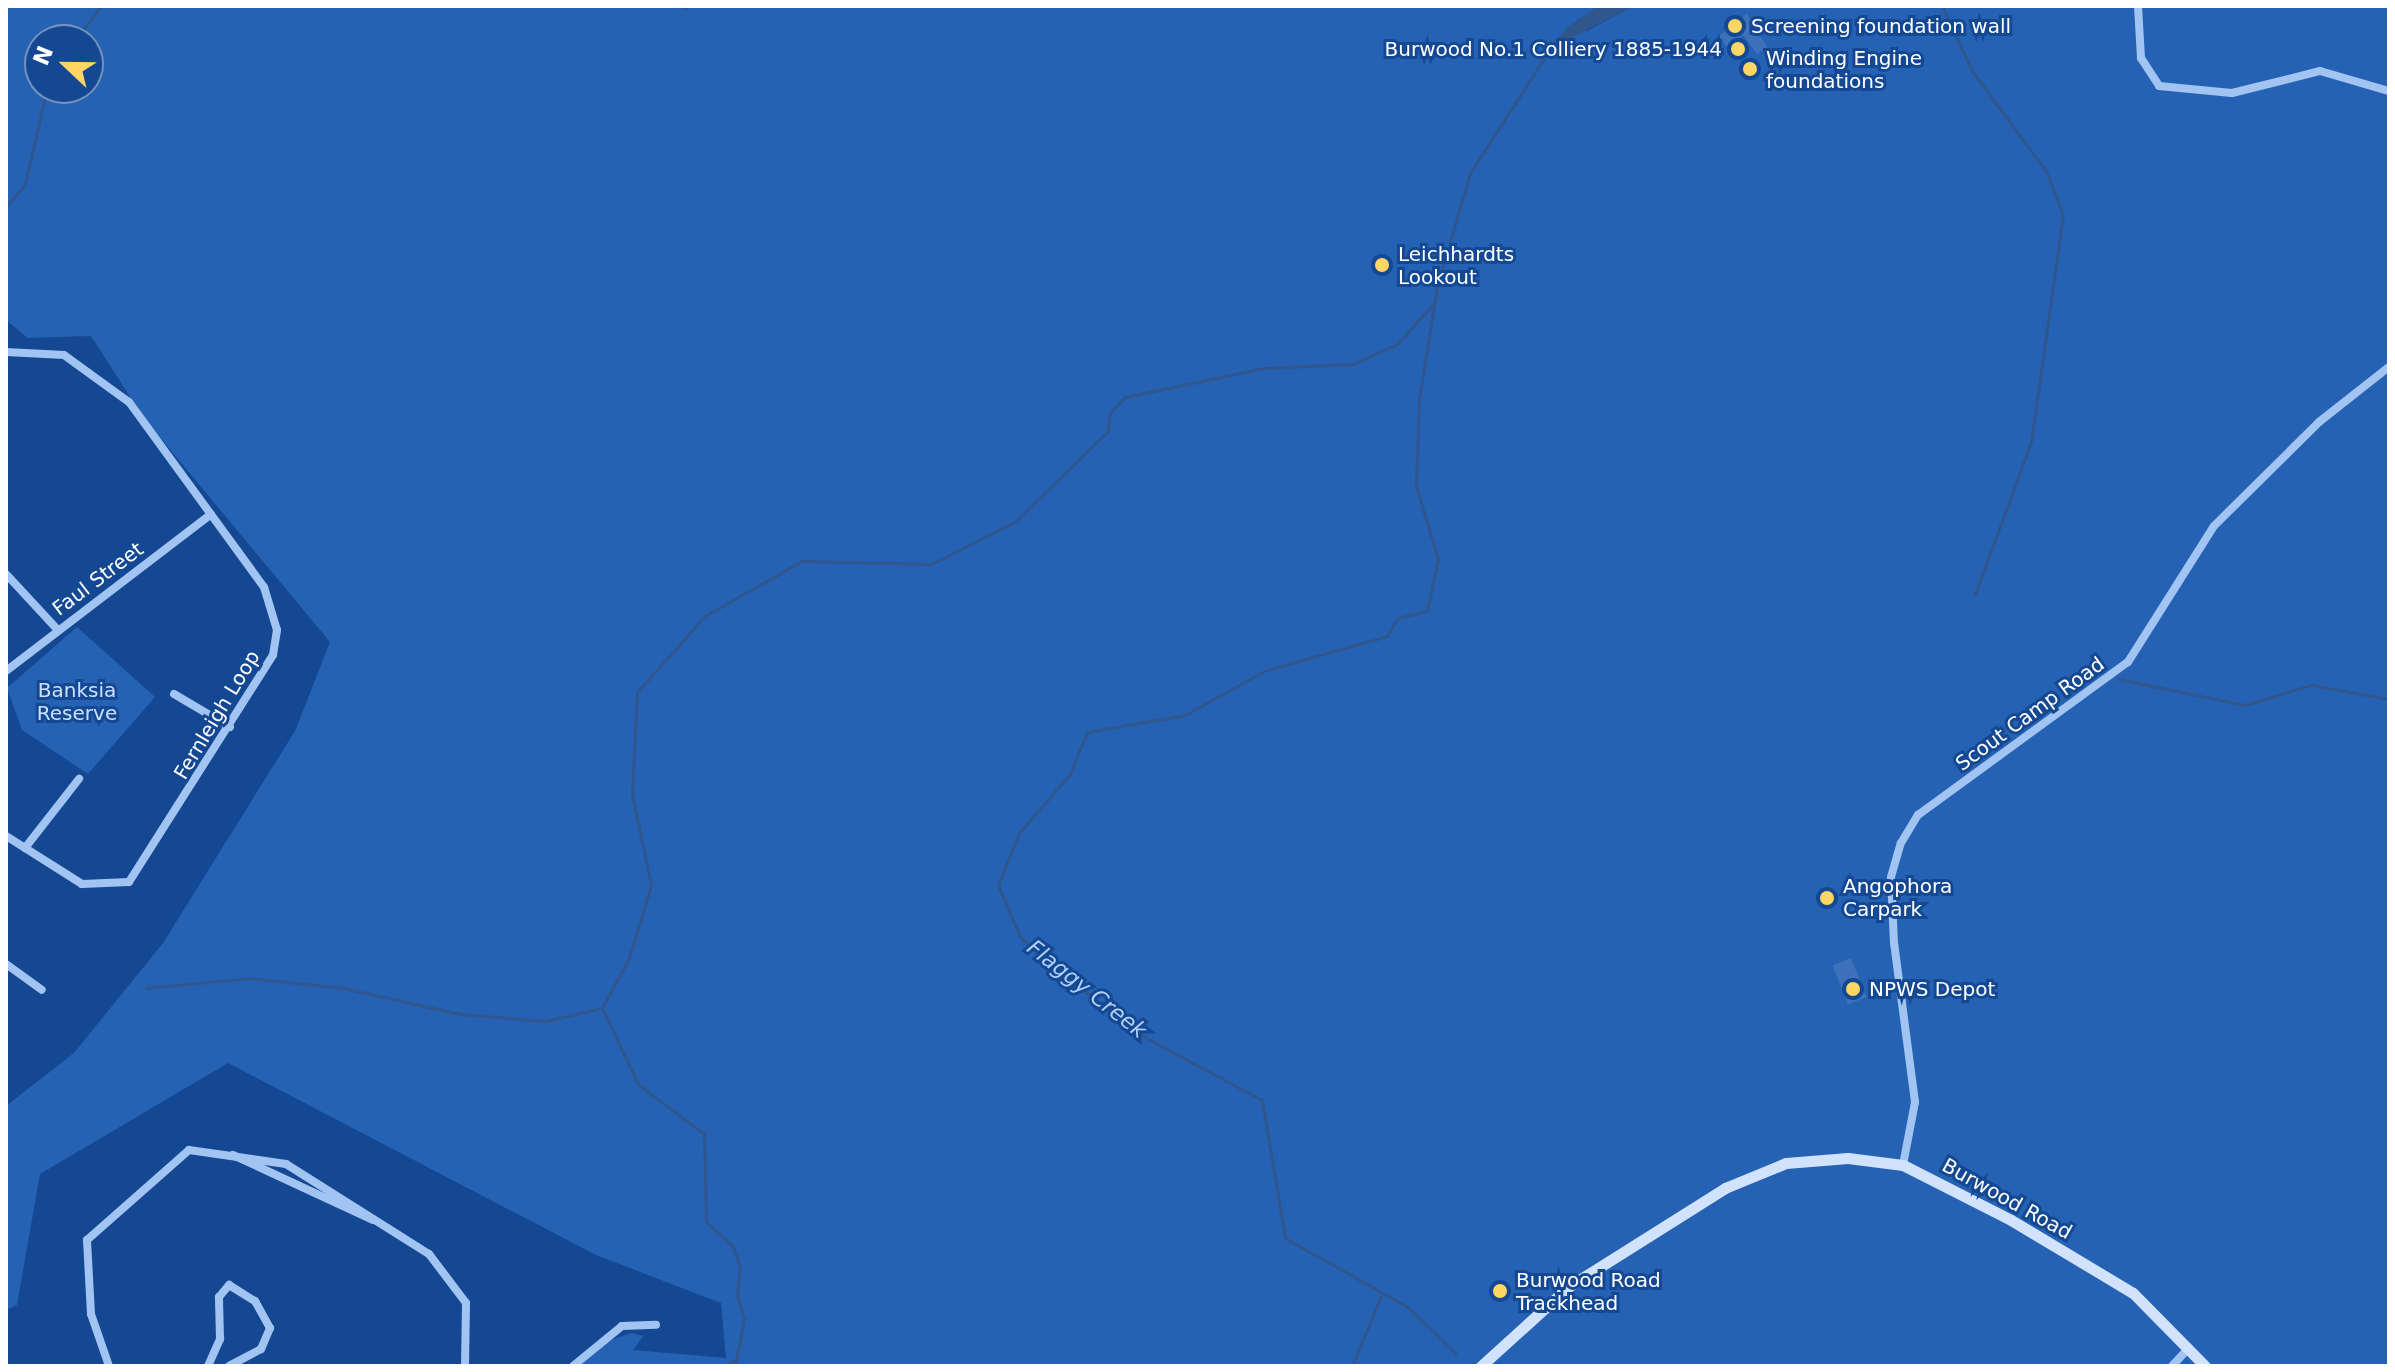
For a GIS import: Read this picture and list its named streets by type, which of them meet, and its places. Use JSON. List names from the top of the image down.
{
  "streets": {
    "main road": ["Burwood Road"],
    "street": ["Faul Street", "Scout Camp Road", "Fernleigh Loop"]
  },
  "crossings": [
    ["Faul Street", "Fernleigh Loop"],
    ["Scout Camp Road", "Burwood Road"]
  ],
  "water": ["Flaggy Creek"],
  "parks": ["Banksia Reserve"],
  "places": [
    "Screening foundation wall",
    "Burwood No.1 Colliery 1885-1944",
    "Winding Engine foundations",
    "Leichhardts Lookout",
    "Angophora Carpark",
    "NPWS Depot",
    "Burwood Road Trackhead"
  ],
  "north": "left"
}
